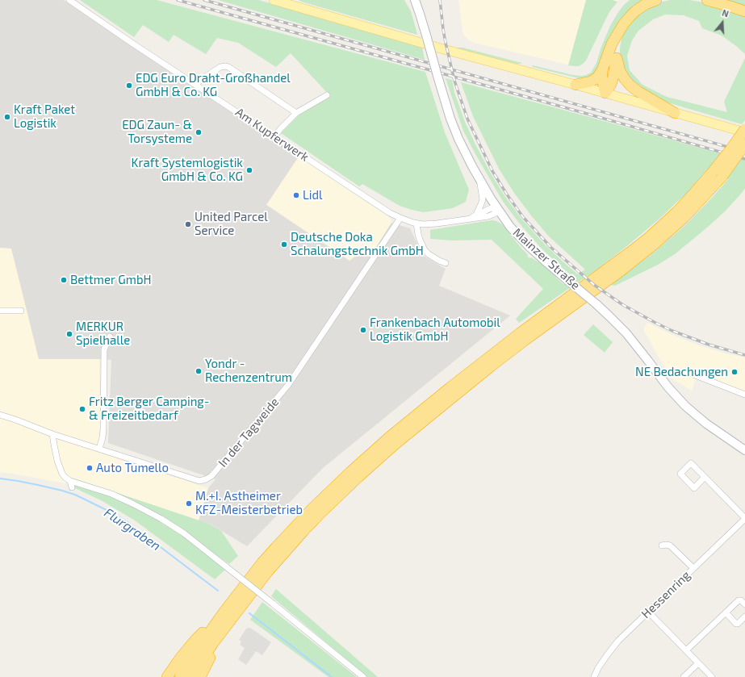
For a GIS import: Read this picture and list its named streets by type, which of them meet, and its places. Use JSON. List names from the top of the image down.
{
  "streets": {
    "main road": ["Mainzer Straße"],
    "street": ["Am Kupferwerk", "In der Tagweide", "Hessenring"]
  },
  "crossings": [
    ["Am Kupferwerk", "Mainzer Straße"],
    ["Am Kupferwerk", "In der Tagweide"]
  ],
  "water": ["Flurgraben"],
  "places": [
    "EDG Euro Draht-Großhandel GmbH & Co. KG",
    "Kraft Paket Logistik",
    "EDG Zaun- & Torsysteme",
    "Kraft Systemlogistik GmbH & Co. KG",
    "Lidl",
    "United Parcel Service",
    "Deutsche Doka Schalungstechnik GmbH",
    "Bettmer GmbH",
    "Frankenbach Automobil Logistik GmbH",
    "MERKUR Spielhalle",
    "Yondr - Rechenzentrum",
    "NE Bedachungen",
    "Fritz Berger Camping- & Freizeitbedarf",
    "Auto Tumello",
    "M.+I. Astheimer KFZ-Meisterbetrieb"
  ],
  "north": "top"
}
